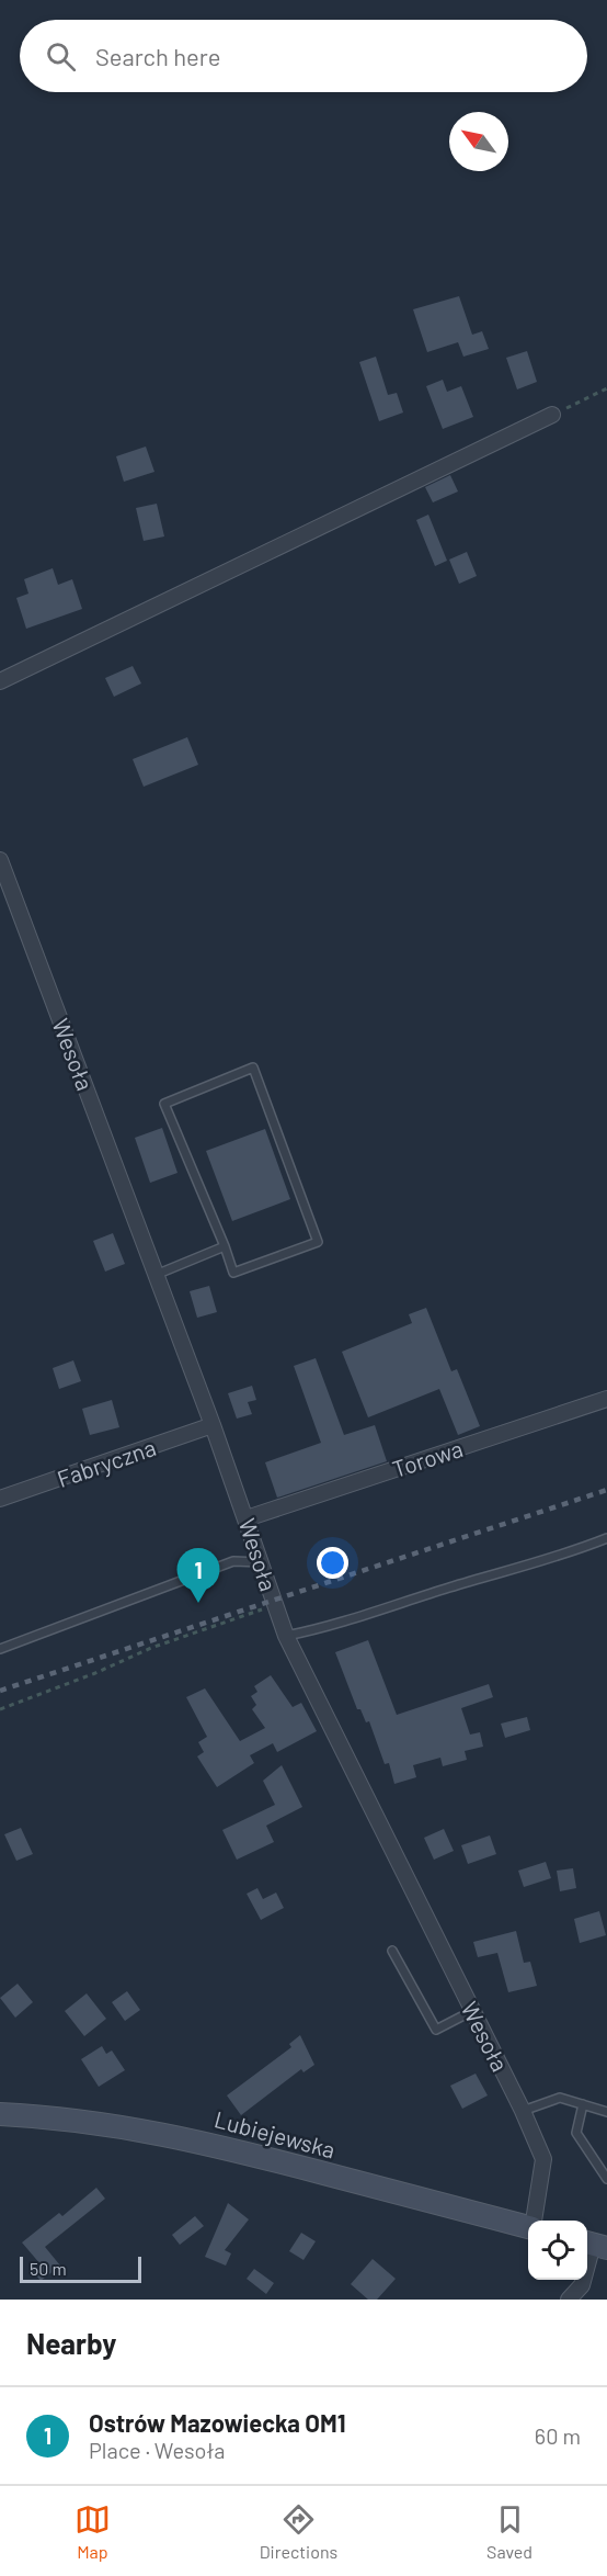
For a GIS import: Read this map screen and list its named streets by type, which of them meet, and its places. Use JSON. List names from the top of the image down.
{
  "streets": {
    "main road": ["Lubiejewska"],
    "street": ["Wesoła", "Torowa", "Fabryczna"]
  },
  "crossings": [
    ["Wesoła", "Torowa"],
    ["Wesoła", "Fabryczna"]
  ],
  "scale_bar": "50 m",
  "north": "top left",
  "page": {
    "search": "Search here",
    "pins": "1",
    "scale": "50 m",
    "heading": "Nearby",
    "list": [
      {
        "mark": "1",
        "name": "Ostrów Mazowiecka OM1",
        "note": "Place · Wesoła",
        "value": "60 m"
      }
    ],
    "nav": ["Map", "Directions", "Saved"]
  }
}
